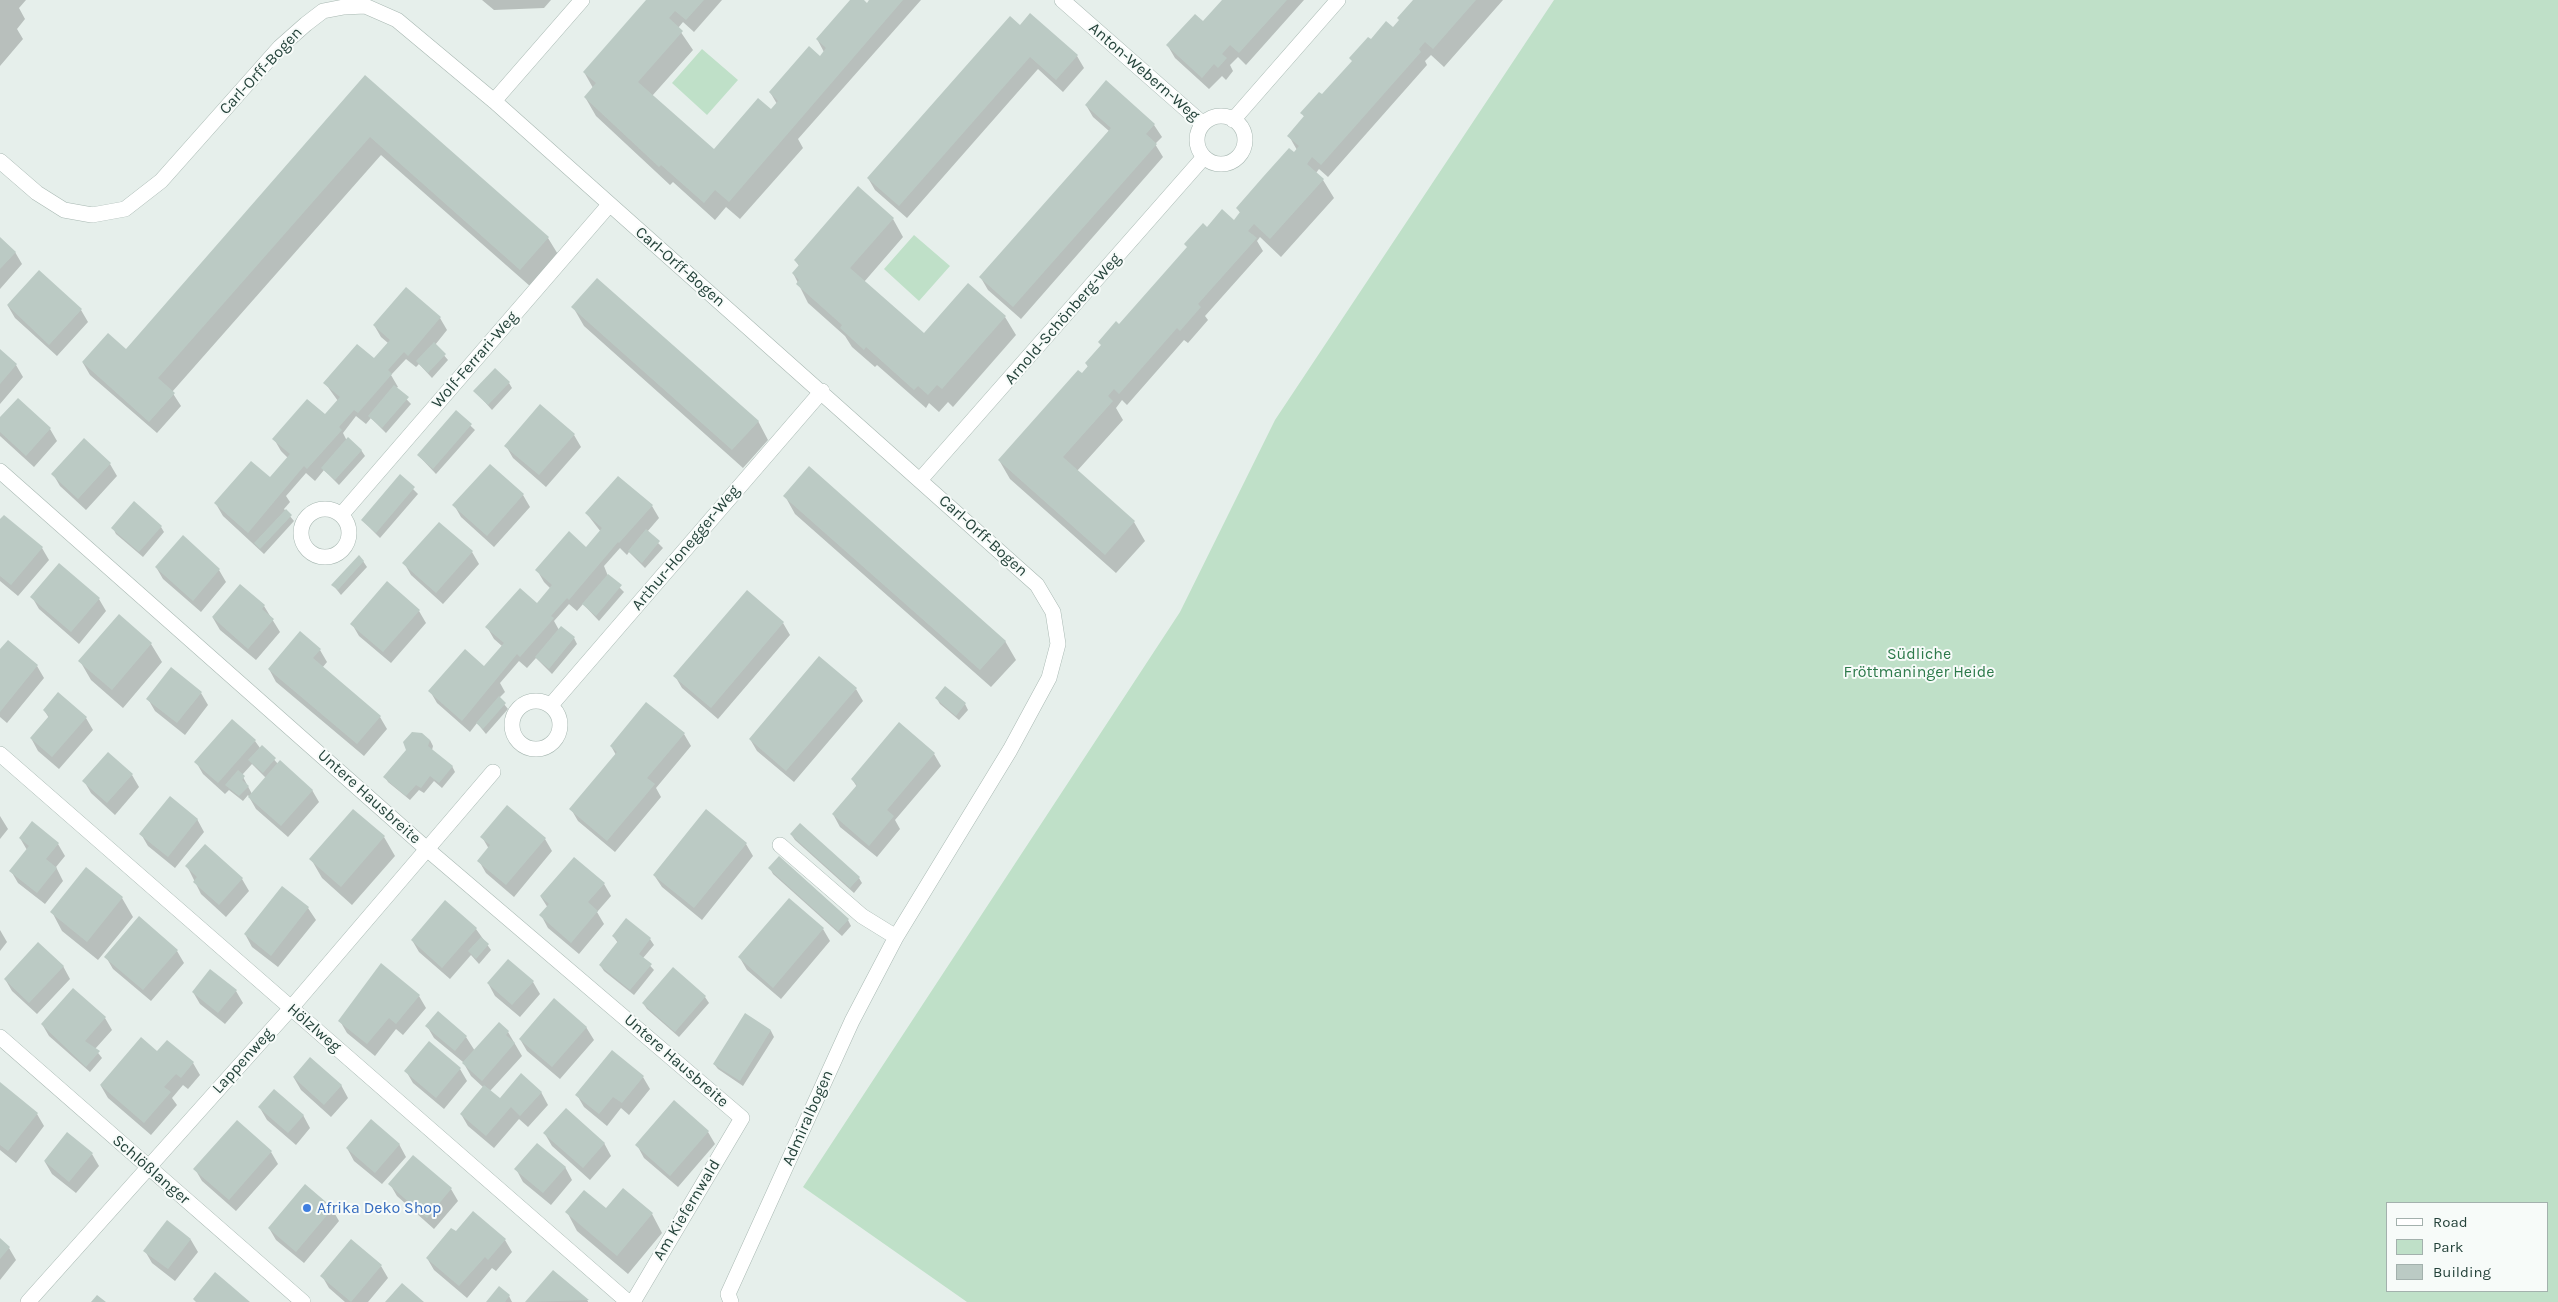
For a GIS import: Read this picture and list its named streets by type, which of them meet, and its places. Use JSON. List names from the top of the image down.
{
  "streets": {
    "street": [
      "Carl-Orff-Bogen",
      "Anton-Webern-Weg",
      "Arnold-Schönberg-Weg",
      "Wolf-Ferrari-Weg",
      "Arthur-Honegger-Weg",
      "Untere Hausbreite",
      "Hölzlweg",
      "Lappenweg",
      "Admiralbogen",
      "Schlößlanger",
      "Am Kiefernwald"
    ]
  },
  "crossings": [
    ["Carl-Orff-Bogen", "Arnold-Schönberg-Weg"],
    ["Carl-Orff-Bogen", "Wolf-Ferrari-Weg"],
    ["Carl-Orff-Bogen", "Arthur-Honegger-Weg"],
    ["Carl-Orff-Bogen", "Admiralbogen"],
    ["Anton-Webern-Weg", "Arnold-Schönberg-Weg"],
    ["Untere Hausbreite", "Lappenweg"],
    ["Untere Hausbreite", "Am Kiefernwald"],
    ["Hölzlweg", "Lappenweg"],
    ["Lappenweg", "Schlößlanger"]
  ],
  "parks": ["Südliche Fröttmaninger Heide"],
  "places": ["Afrika Deko Shop"],
  "legend": ["Road", "Park", "Building"]
}
